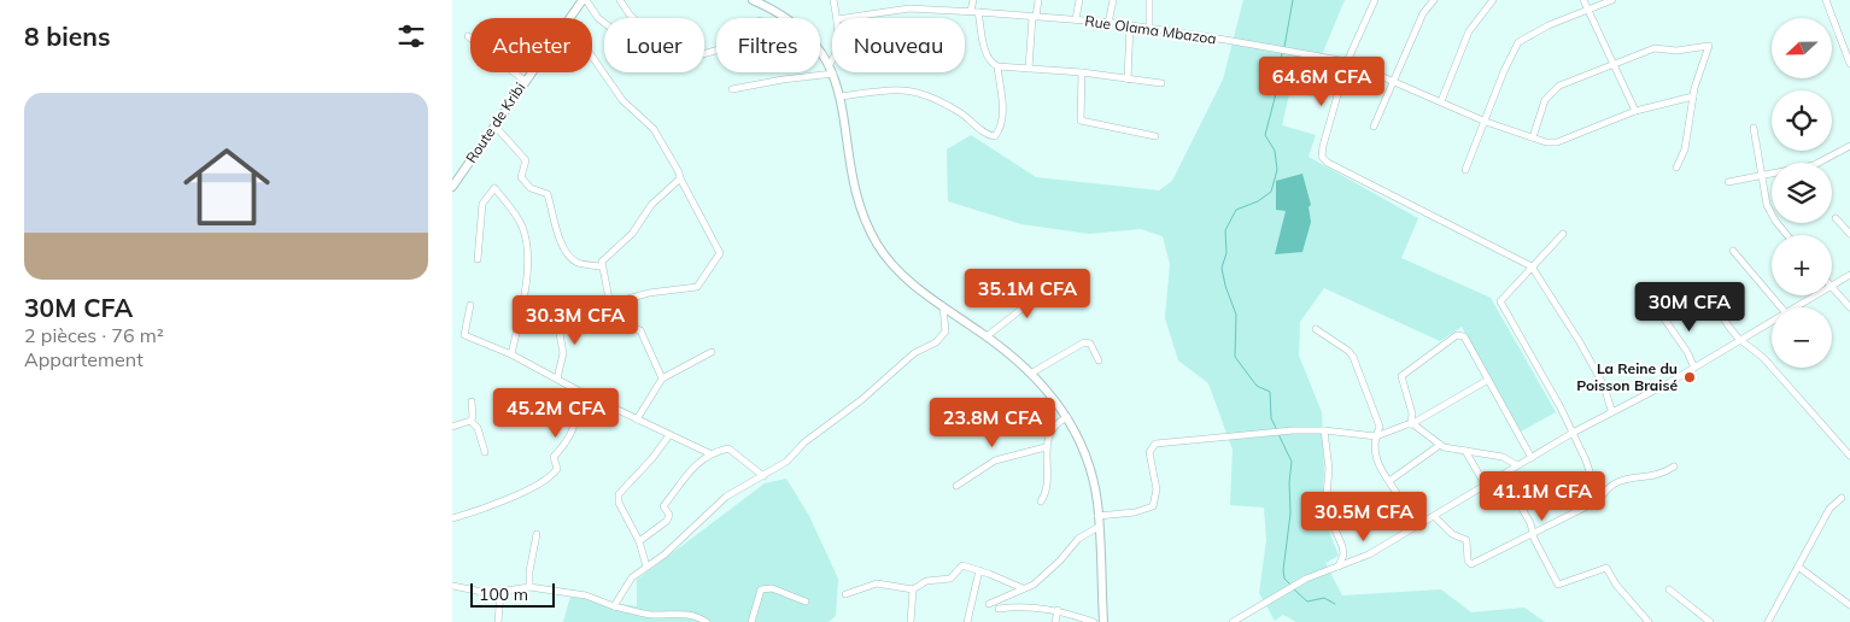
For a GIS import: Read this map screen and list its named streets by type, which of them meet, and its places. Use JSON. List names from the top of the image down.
{
  "streets": {
    "main road": ["Route de Kribi"],
    "street": ["Rue Olama Mbazoa"]
  },
  "places": ["La Reine du Poisson Braisé"],
  "scale_bar": "100 m",
  "north": "left",
  "page": {
    "heading": "8 biens",
    "map_buttons": ["+", "−"],
    "chip": [
      "Acheter",
      "Louer",
      "Filtres",
      "Nouveau"
    ],
    "price": [
      "64.6M CFA",
      "35.1M CFA",
      "30M CFA",
      "30.3M CFA",
      "45.2M CFA",
      "23.8M CFA",
      "41.1M CFA",
      "30.5M CFA"
    ],
    "list": [
      {
        "name": "30M CFA",
        "note": "2 pièces · 76 m² · Appartement"
      }
    ],
    "scale": "100 m"
  }
}
